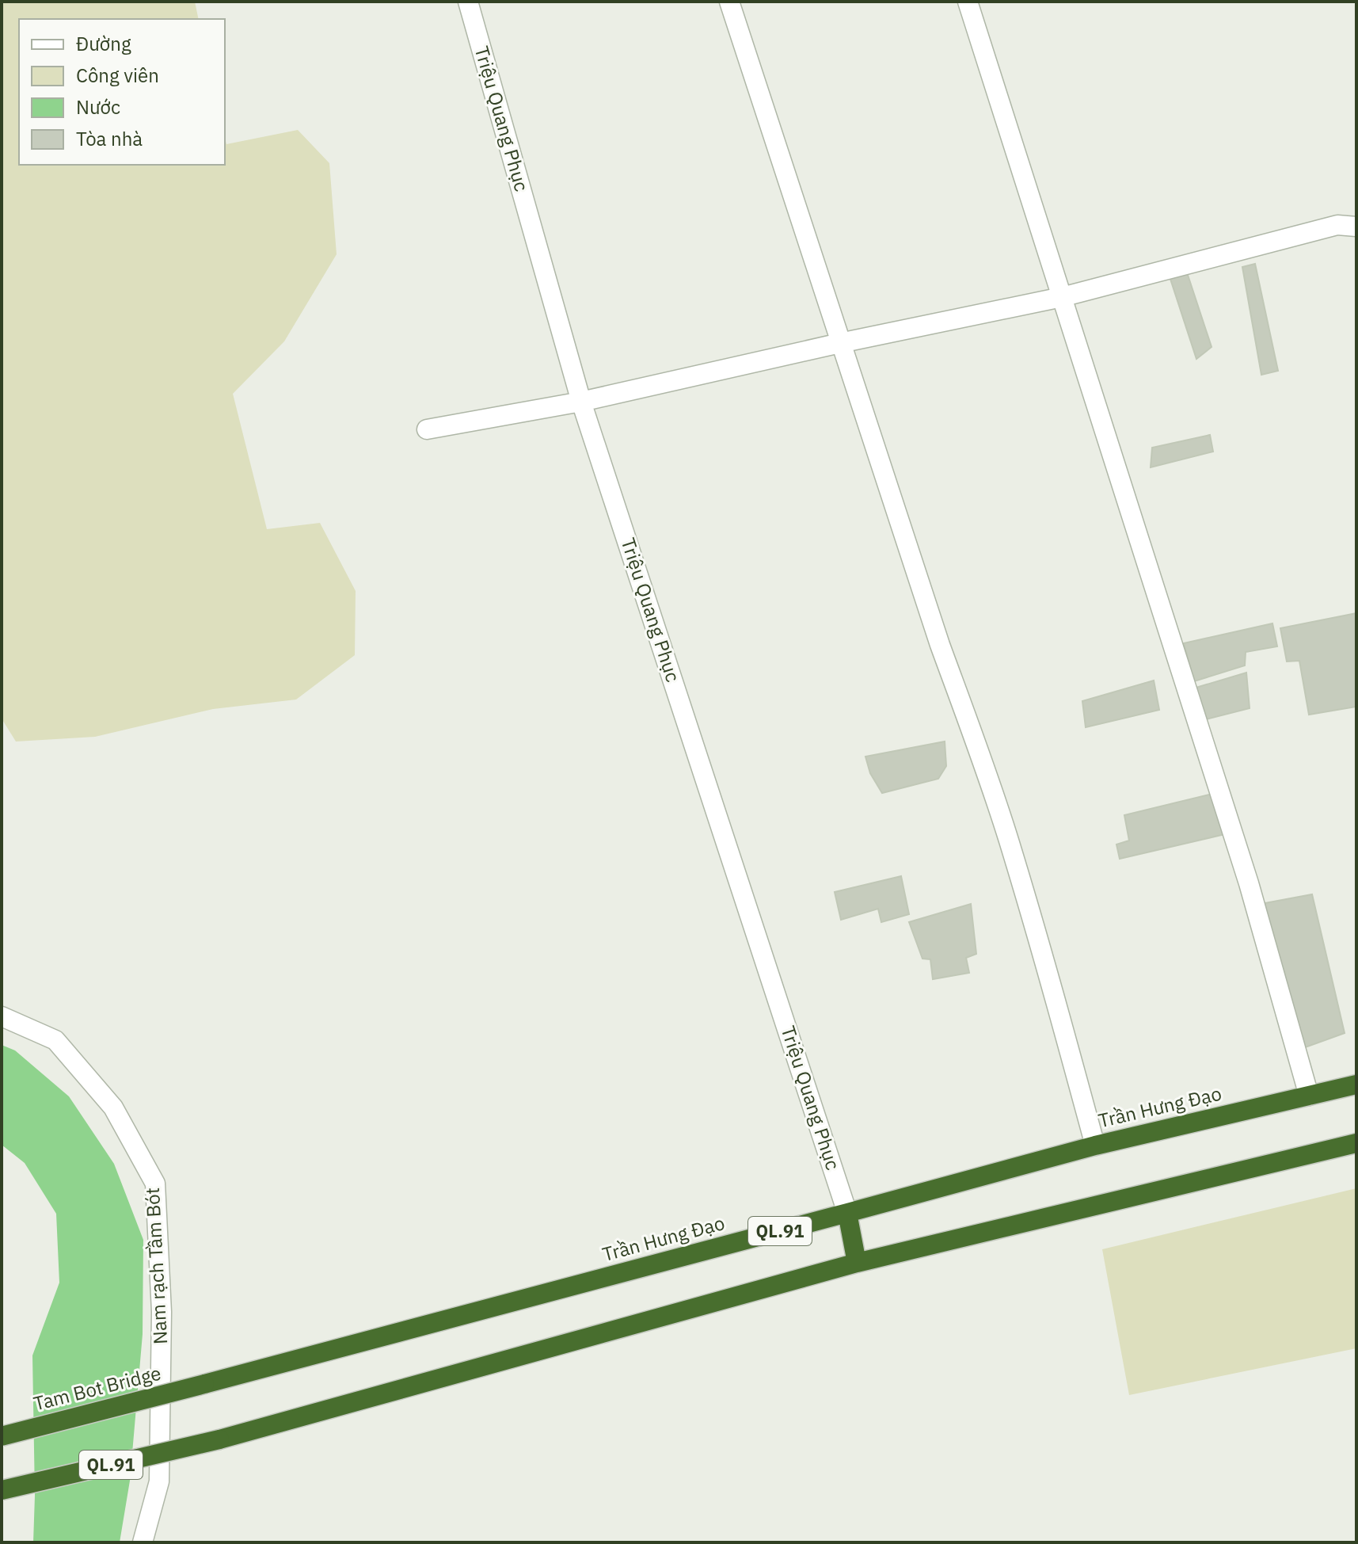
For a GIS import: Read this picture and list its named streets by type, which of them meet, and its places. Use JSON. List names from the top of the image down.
{
  "streets": {
    "highway": ["Trần Hưng Đạo", "QL.91", "Tam Bot Bridge"],
    "street": ["Triệu Quang Phục", "Nam rạch Tầm Bót"]
  },
  "crossings": [
    ["Triệu Quang Phục", "Trần Hưng Đạo"],
    ["Trần Hưng Đạo", "Tam Bot Bridge"]
  ],
  "legend": [
    "Đường",
    "Công viên",
    "Nước",
    "Tòa nhà"
  ]
}
